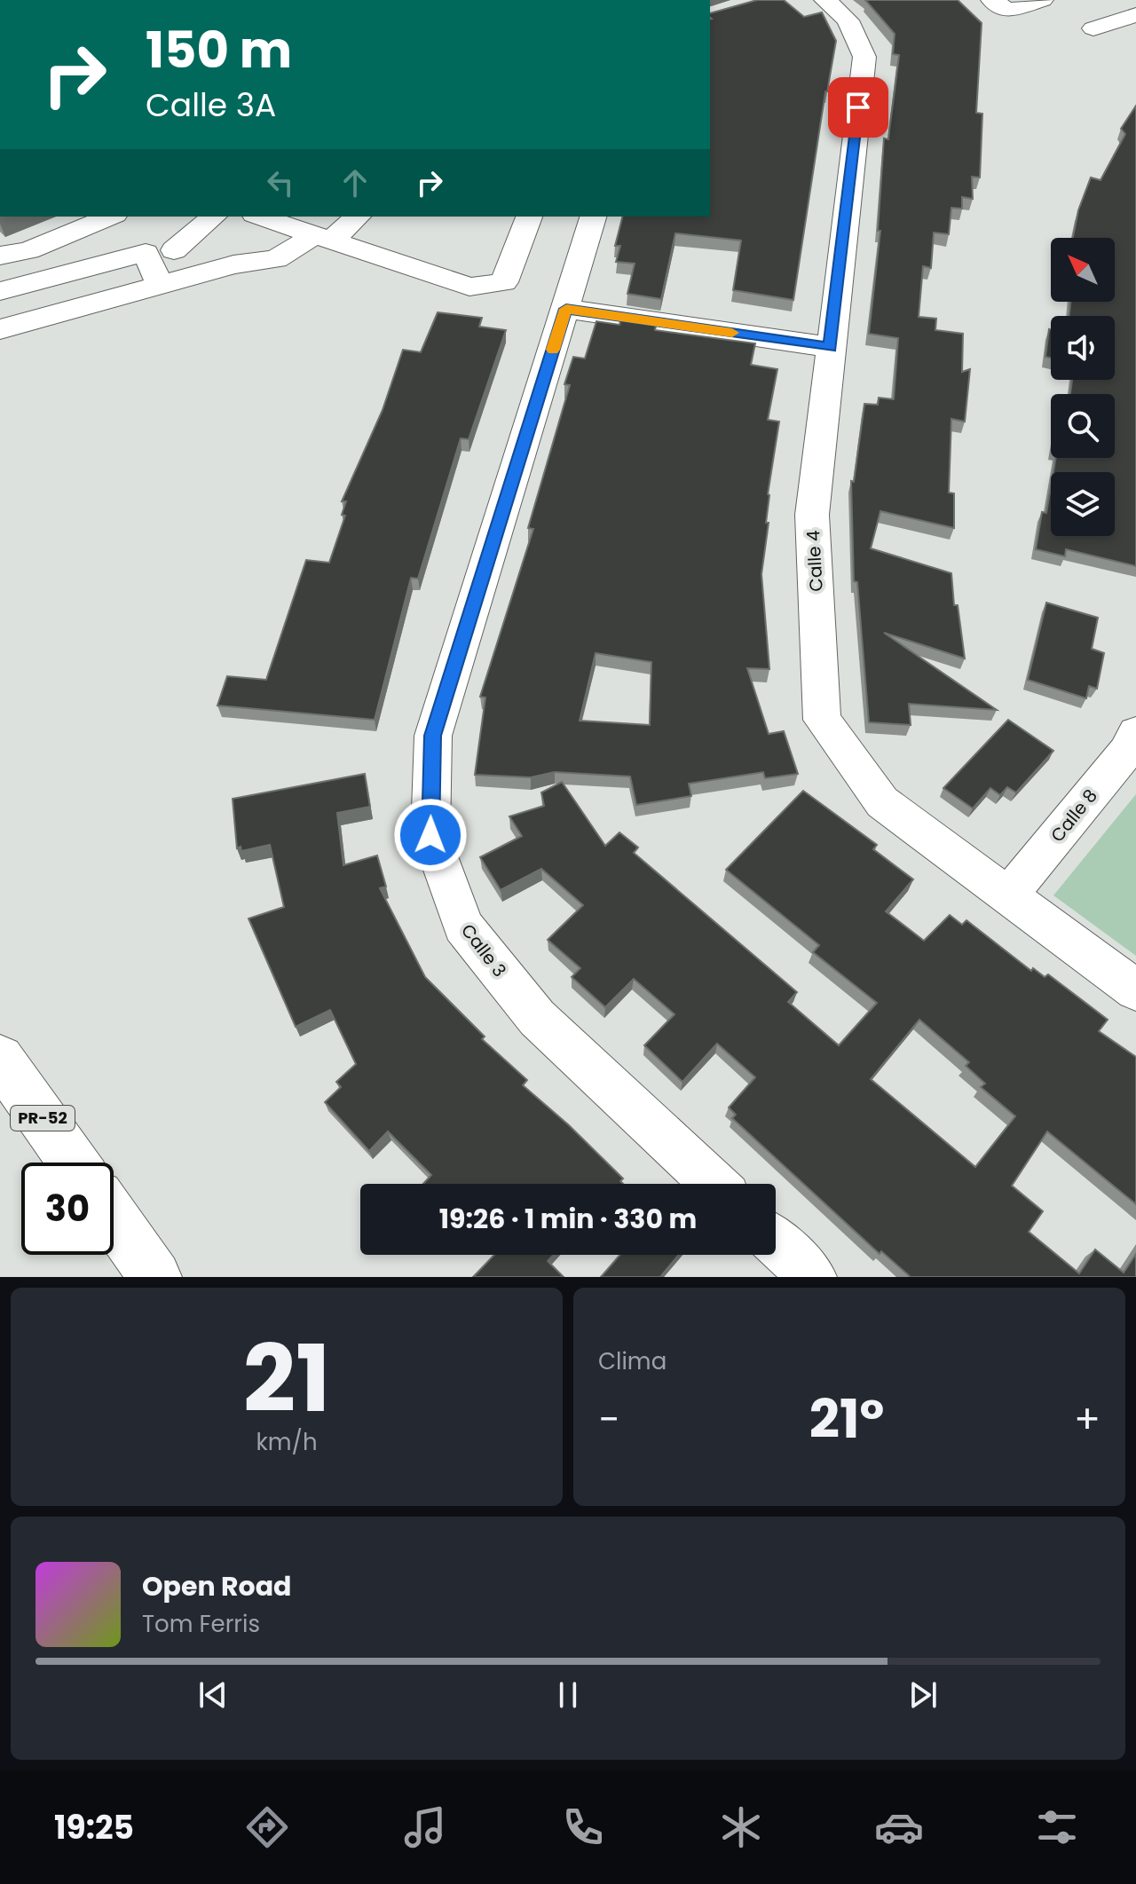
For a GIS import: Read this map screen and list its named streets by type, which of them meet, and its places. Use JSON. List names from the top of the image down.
{
  "streets": {
    "highway": ["PR-52"],
    "street": ["Calle 4", "Calle 8", "Calle 3"]
  },
  "crossings": [
    ["Calle 4", "Calle 8"]
  ],
  "north": "top left",
  "page": {
    "turn": ["150 m", "Calle 3A"],
    "limit": "30",
    "trip": "19:26 · 1 min · 330 m",
    "tile": [
      ["21", "km/h"],
      "Clima"
    ],
    "heat": ["−", "21°", "+"],
    "song": ["Open Road", "Tom Ferris"],
    "tabs": "19:25"
  }
}
